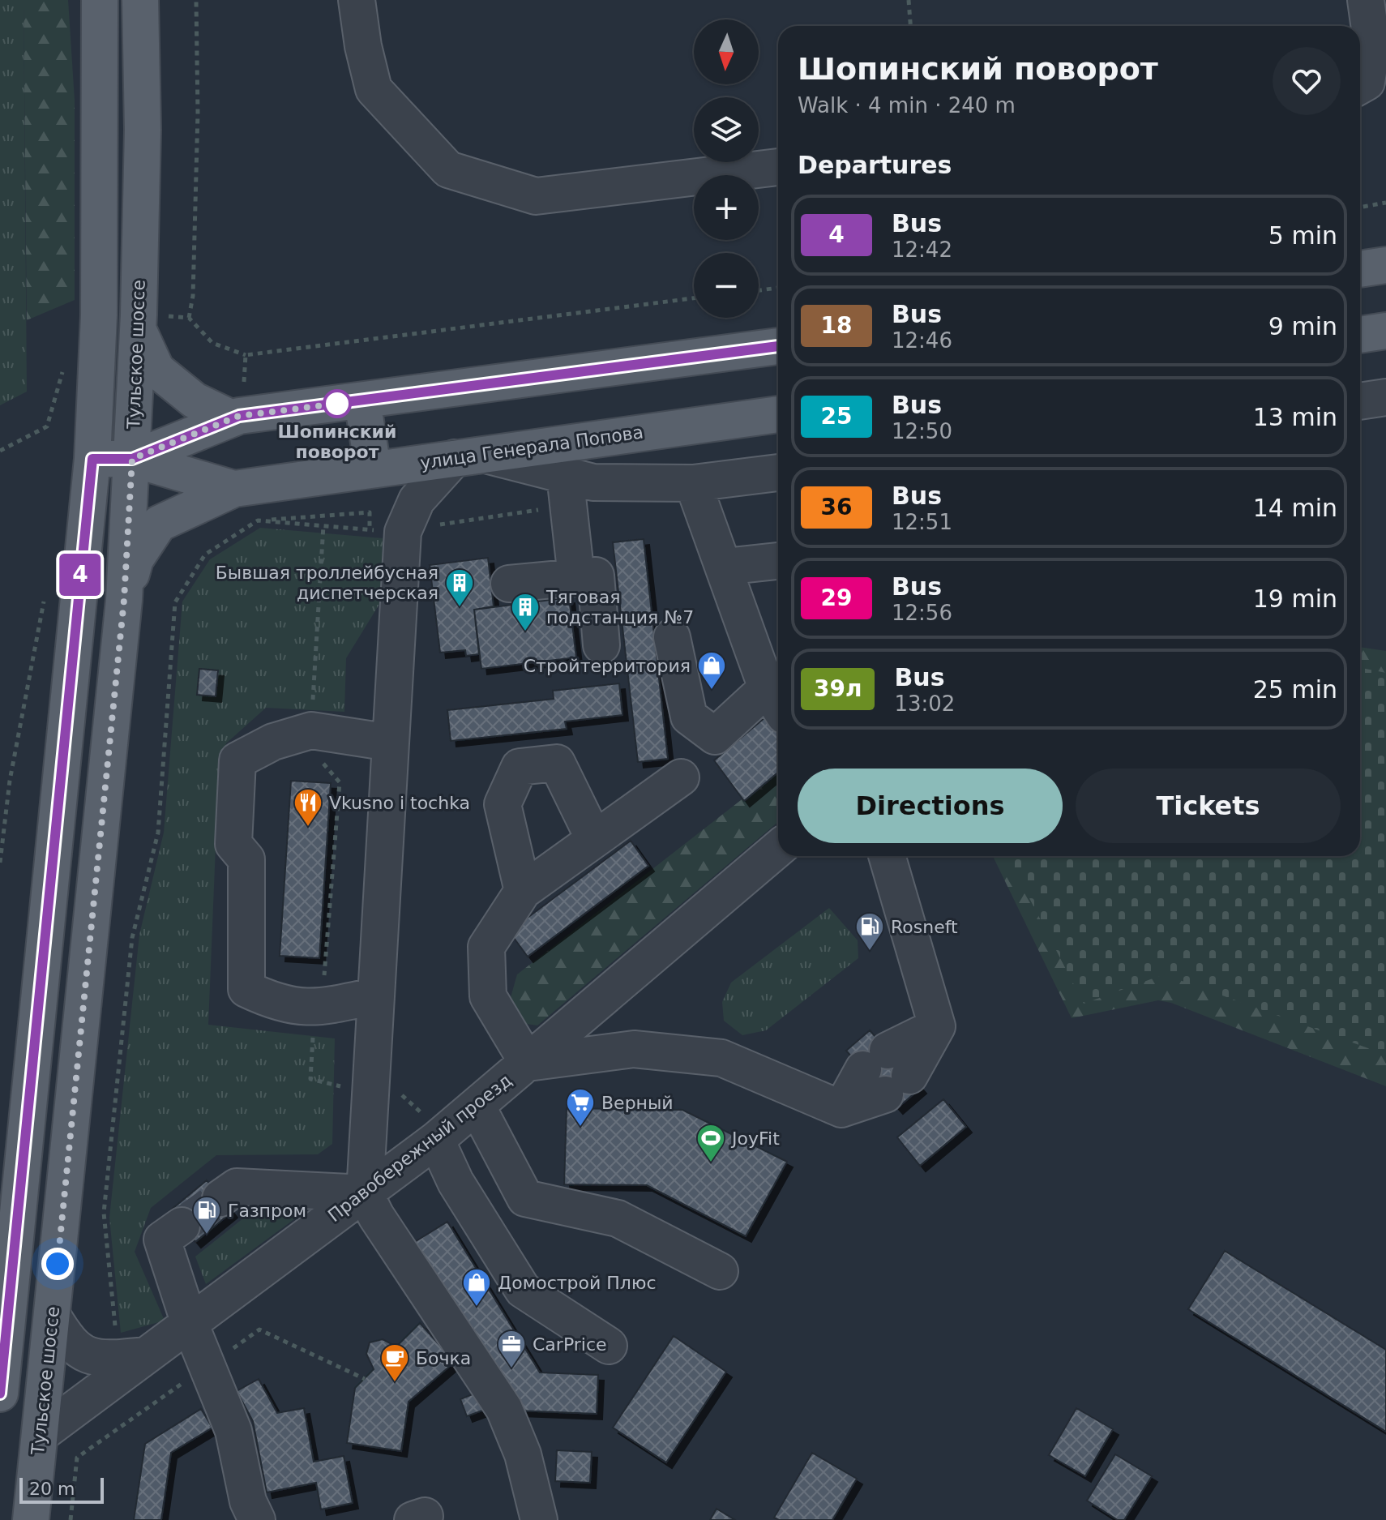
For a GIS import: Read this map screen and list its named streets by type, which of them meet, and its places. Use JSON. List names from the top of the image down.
{
  "streets": {
    "main road": ["Тульское шоссе", "улица Генерала Попова"],
    "street": ["Правобережный проезд"]
  },
  "crossings": [
    ["Тульское шоссе", "улица Генерала Попова"],
    ["Тульское шоссе", "Правобережный проезд"]
  ],
  "places": {
    "other": ["Шопинский поворот"],
    "building": ["Бывшая троллейбусная диспетчерская", "Тяговая подстанция №7"],
    "shop": ["Стройтерритория", "Домострой Плюс"],
    "restaurant": ["Vkusno i tochka"],
    "fuel station": ["Rosneft", "Газпром"],
    "supermarket": ["Верный"],
    "sports": ["JoyFit"],
    "office": ["CarPrice"],
    "cafe": ["Бочка"]
  },
  "lines": ["bus line 4"],
  "scale_bar": "20 m",
  "north": "bottom",
  "page": {
    "on_map": "4",
    "map_buttons": ["+", "−"],
    "heading": [
      ["Шопинский поворот", "Walk · 4 min · 240 m"],
      "Departures"
    ],
    "list": [
      {
        "mark": "4",
        "name": "Bus",
        "note": "12:42",
        "value": "5 min"
      },
      {
        "mark": "18",
        "name": "Bus",
        "note": "12:46",
        "value": "9 min"
      },
      {
        "mark": "25",
        "name": "Bus",
        "note": "12:50",
        "value": "13 min"
      },
      {
        "mark": "36",
        "name": "Bus",
        "note": "12:51",
        "value": "14 min"
      },
      {
        "mark": "29",
        "name": "Bus",
        "note": "12:56",
        "value": "19 min"
      },
      {
        "mark": "39л",
        "name": "Bus",
        "note": "13:02",
        "value": "25 min"
      }
    ],
    "buttons": ["Directions", "Tickets"],
    "scale": "20 m"
  }
}
